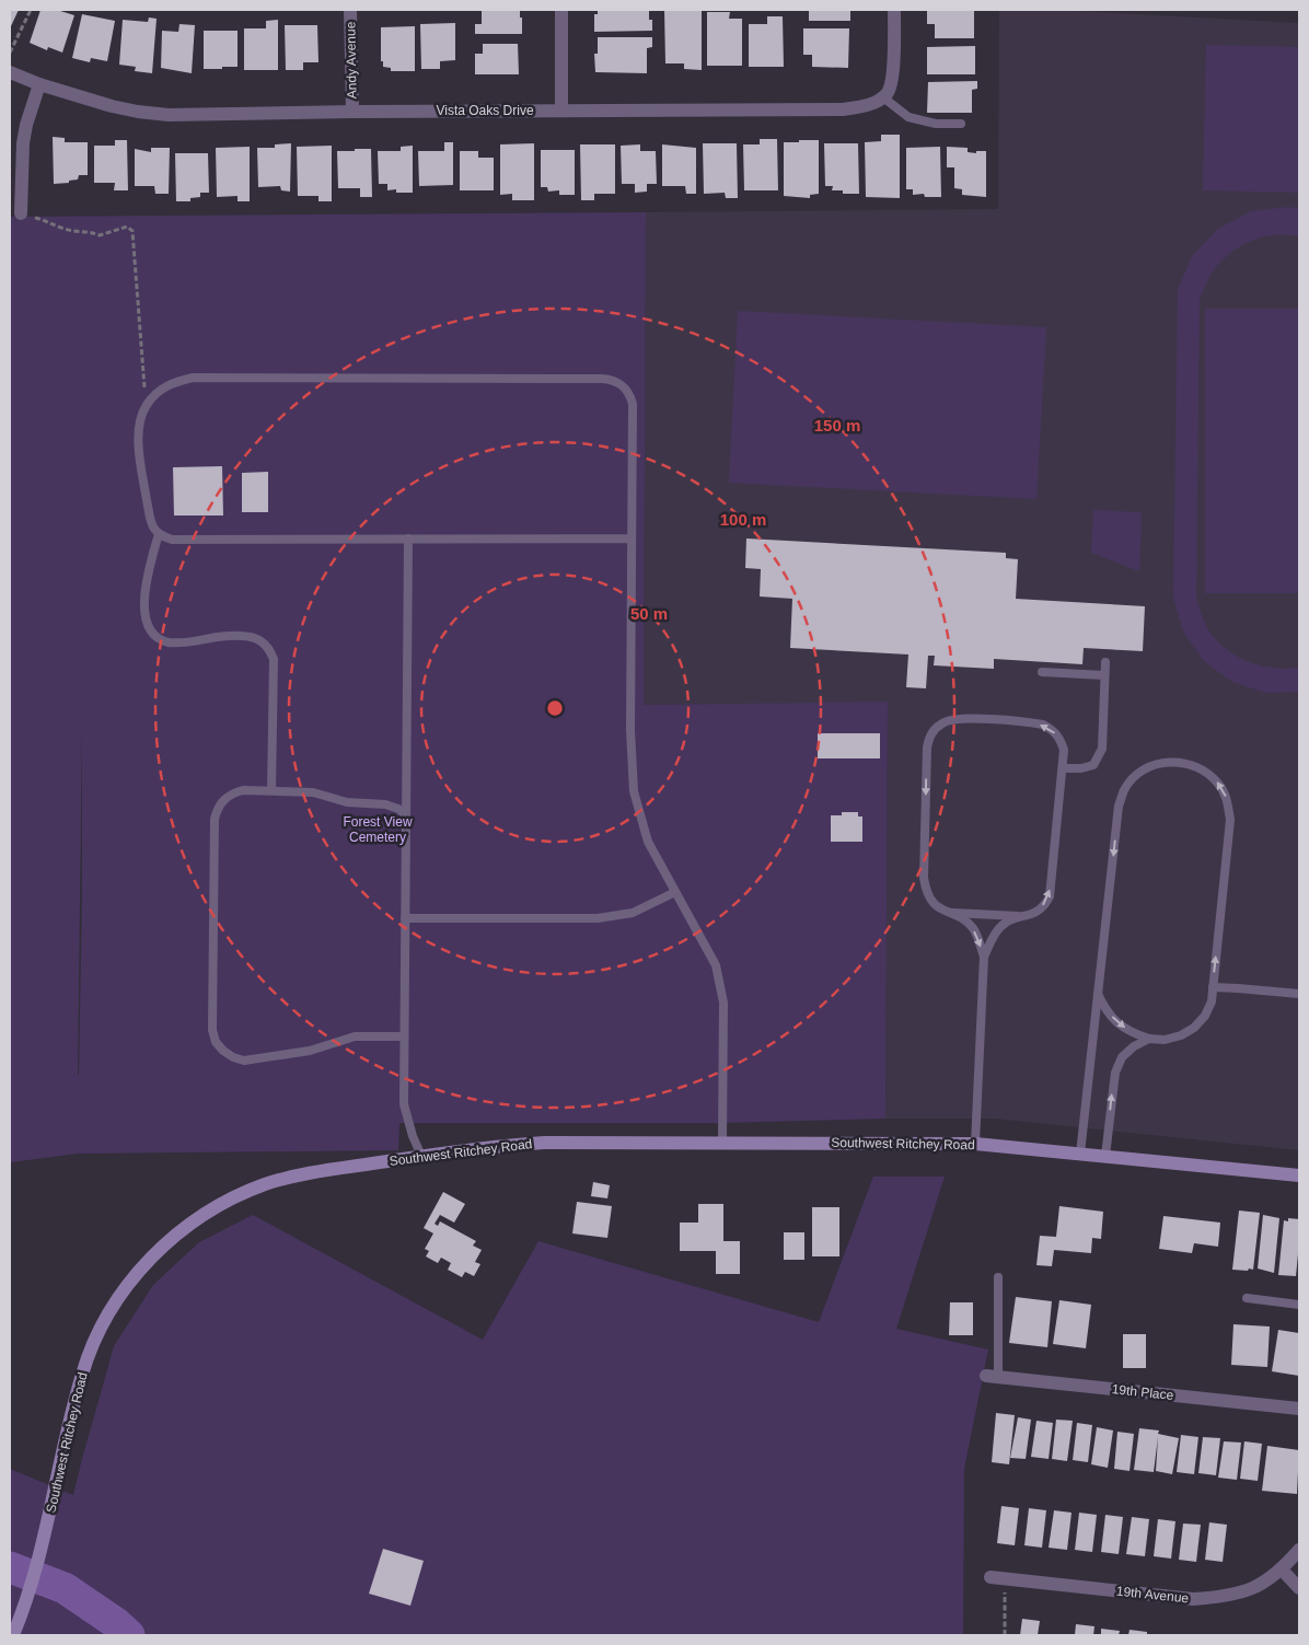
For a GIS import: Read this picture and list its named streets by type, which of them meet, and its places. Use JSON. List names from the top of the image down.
{
  "streets": {
    "street": [
      "Andy Avenue",
      "Vista Oaks Drive",
      "Southwest Ritchey Road",
      "19th Place",
      "19th Avenue"
    ]
  },
  "crossings": [
    ["Andy Avenue", "Vista Oaks Drive"]
  ],
  "parks": ["Forest View Cemetery"],
  "rings": ["150 m", "100 m", "50 m"]
}
